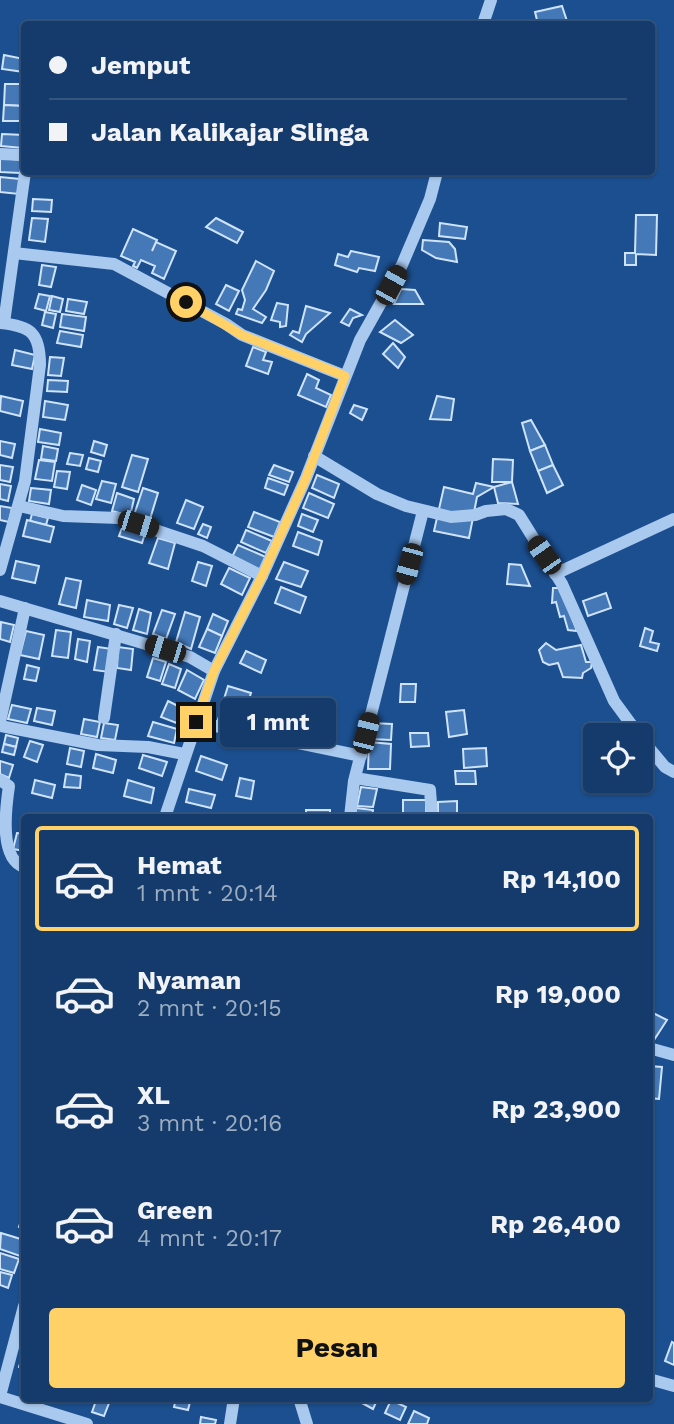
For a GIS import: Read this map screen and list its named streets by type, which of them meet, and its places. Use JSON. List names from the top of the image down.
{
  "page": {
    "banner": ["Jemput", "Jalan Kalikajar Slinga"],
    "bubble": "1 mnt",
    "list": [
      {
        "name": "Hemat",
        "note": "1 mnt · 20:14",
        "value": "Rp 14,100"
      },
      {
        "name": "Nyaman",
        "note": "2 mnt · 20:15",
        "value": "Rp 19,000"
      },
      {
        "name": "XL",
        "note": "3 mnt · 20:16",
        "value": "Rp 23,900"
      },
      {
        "name": "Green",
        "note": "4 mnt · 20:17",
        "value": "Rp 26,400"
      }
    ],
    "buttons": "Pesan"
  }
}
